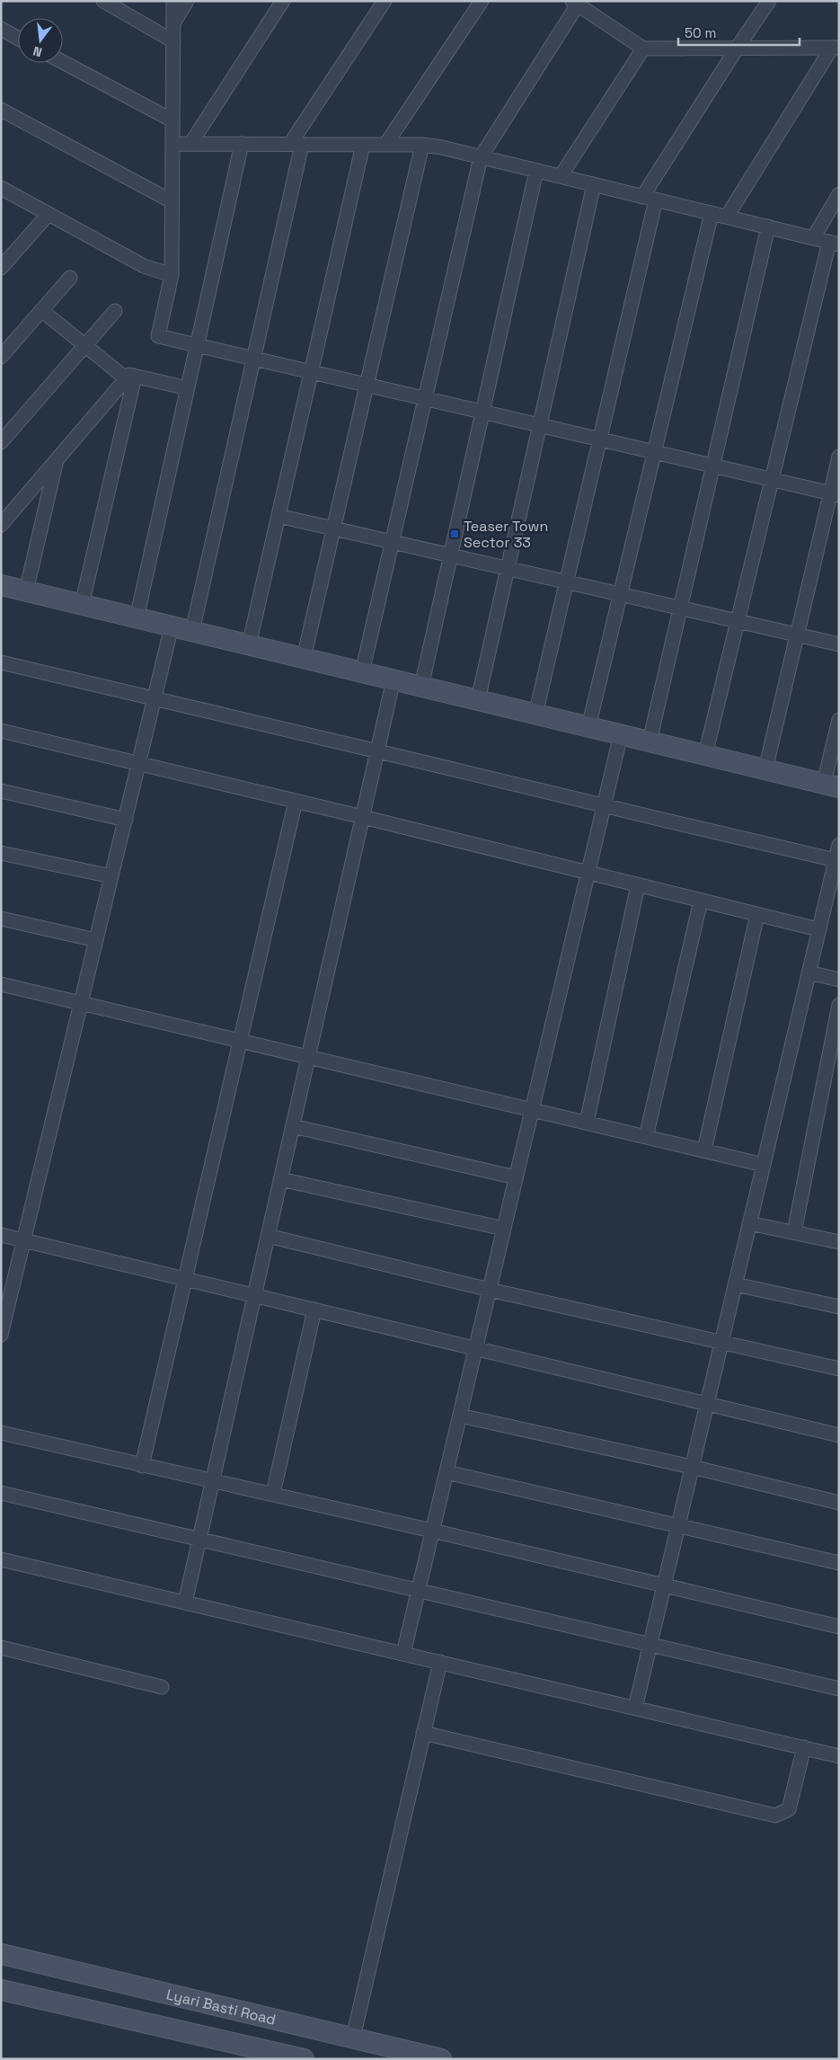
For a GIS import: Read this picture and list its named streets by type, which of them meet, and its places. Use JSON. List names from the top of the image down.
{
  "streets": {
    "street": ["Lyari Basti Road"]
  },
  "places": {
    "transit": ["Teaser Town Sector 33"]
  },
  "scale_bar": "50 m",
  "north": "bottom"
}
